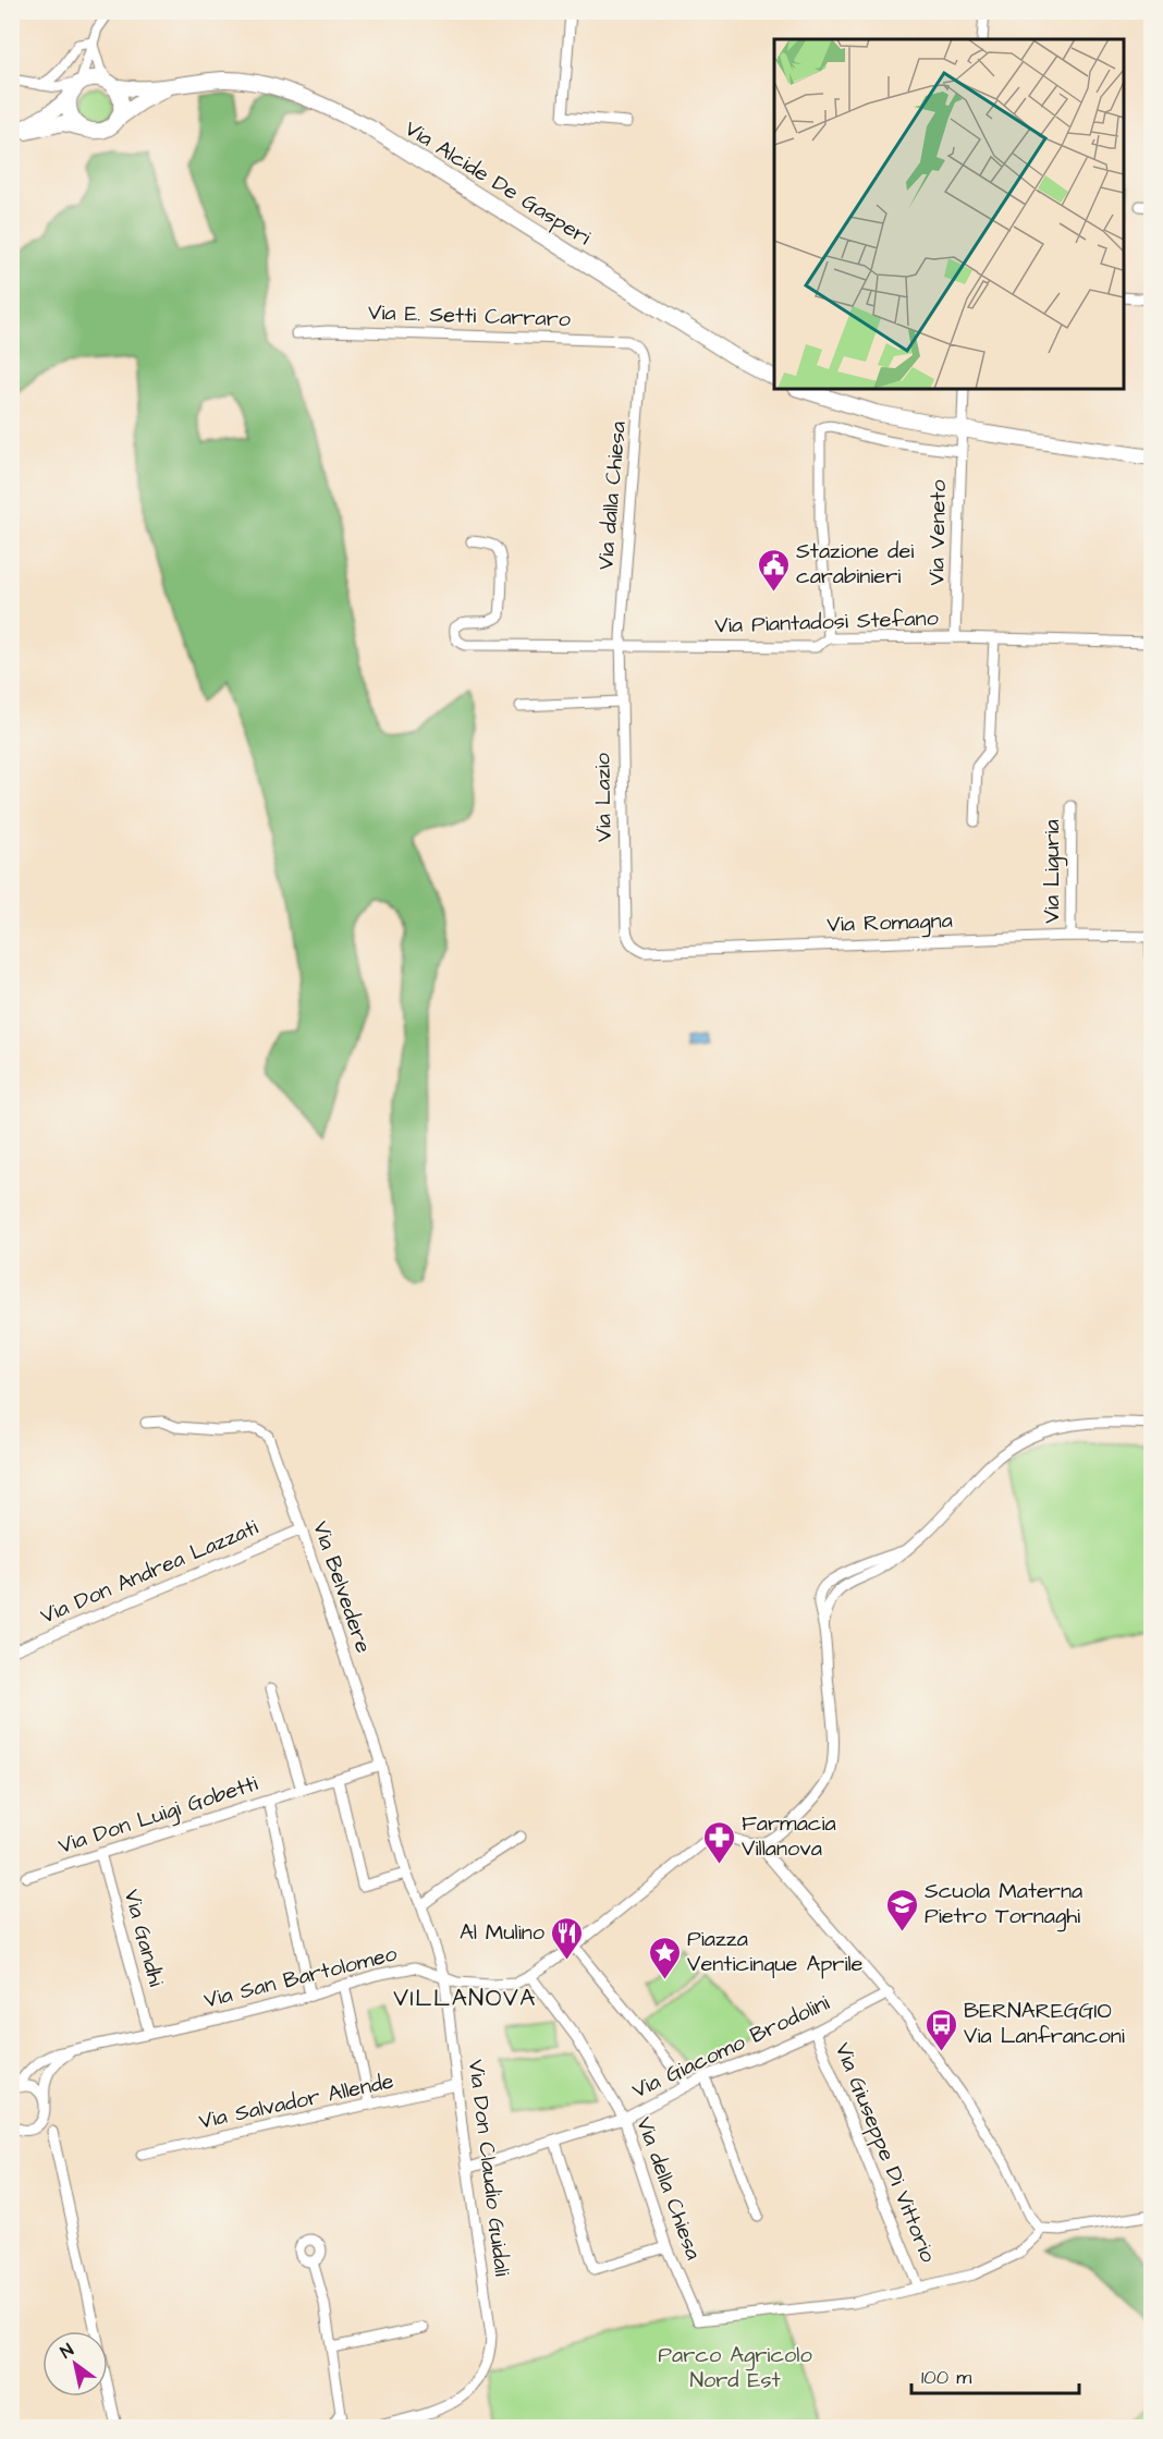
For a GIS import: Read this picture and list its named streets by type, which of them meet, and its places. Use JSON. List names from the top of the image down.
{
  "streets": {
    "main road": ["Via Alcide De Gasperi"],
    "street": [
      "Via E. Setti Carraro",
      "Via dalla Chiesa",
      "Via Veneto",
      "Via Piantadosi Stefano",
      "Via Lazio",
      "Via Liguria",
      "Via Romagna",
      "Via Don Andrea Lazzati",
      "Via Belvedere",
      "Via Don Luigi Gobetti",
      "Via Gandhi",
      "Via San Bartolomeo",
      "Via Giacomo Brodolini",
      "Via Salvador Allende",
      "Via Giuseppe Di Vittorio",
      "Via Don Claudio Guidali",
      "Via della Chiesa"
    ]
  },
  "crossings": [
    ["Via E. Setti Carraro", "Via dalla Chiesa"],
    ["Via dalla Chiesa", "Via Piantadosi Stefano"],
    ["Via dalla Chiesa", "Via Lazio"],
    ["Via Veneto", "Via Piantadosi Stefano"],
    ["Via Piantadosi Stefano", "Via Lazio"],
    ["Via Lazio", "Via Romagna"],
    ["Via Liguria", "Via Romagna"],
    ["Via Don Andrea Lazzati", "Via Belvedere"],
    ["Via Belvedere", "Via Don Luigi Gobetti"],
    ["Via Belvedere", "Via San Bartolomeo"],
    ["Via Belvedere", "Via Don Claudio Guidali"],
    ["Via Don Luigi Gobetti", "Via Gandhi"],
    ["Via Gandhi", "Via San Bartolomeo"],
    ["Via San Bartolomeo", "Via Don Claudio Guidali"],
    ["Via San Bartolomeo", "Via della Chiesa"],
    ["Via Giacomo Brodolini", "Via Giuseppe Di Vittorio"],
    ["Via Giacomo Brodolini", "Via Don Claudio Guidali"],
    ["Via Giacomo Brodolini", "Via della Chiesa"],
    ["Via Salvador Allende", "Via Don Claudio Guidali"],
    ["Via Giuseppe Di Vittorio", "Via della Chiesa"]
  ],
  "districts": ["VILLANOVA"],
  "parks": ["Parco Agricolo Nord Est"],
  "places": {
    "public building": ["Stazione dei carabinieri"],
    "pharmacy": ["Farmacia Villanova"],
    "school or university": ["Scuola Materna Pietro Tornaghi"],
    "restaurant": ["Al Mulino"],
    "place": ["Piazza Venticinque Aprile"],
    "bus stop": ["BERNAREGGIO Via Lanfranconi"]
  },
  "scale_bar": "100 m",
  "north": "top left"
}
